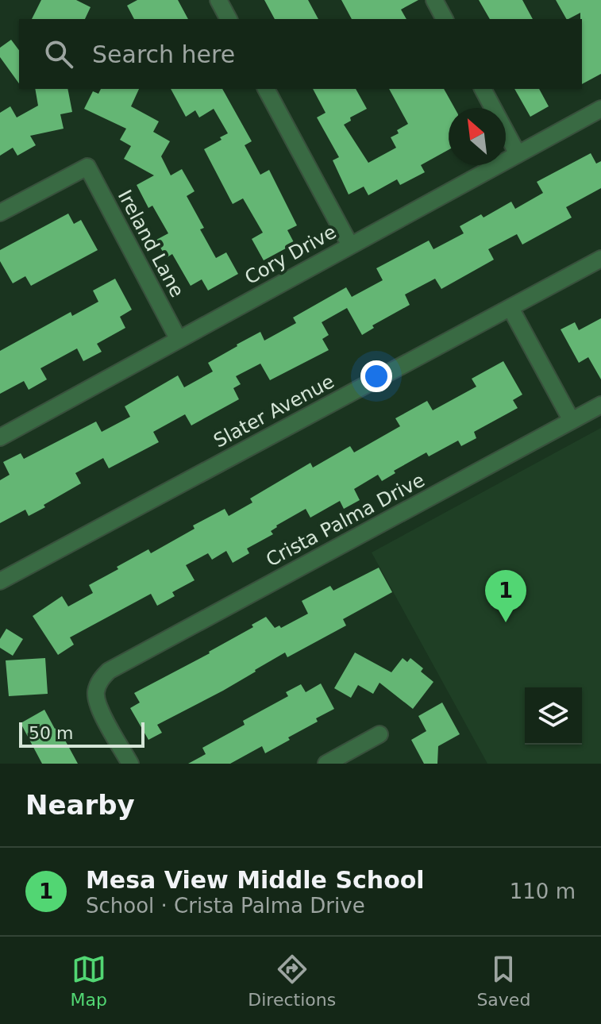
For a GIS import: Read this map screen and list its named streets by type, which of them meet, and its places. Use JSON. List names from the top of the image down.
{
  "streets": {
    "street": [
      "Ireland Lane",
      "Cory Drive",
      "Slater Avenue",
      "Crista Palma Drive"
    ]
  },
  "crossings": [
    ["Ireland Lane", "Cory Drive"]
  ],
  "scale_bar": "50 m",
  "north": "top left",
  "page": {
    "search": "Search here",
    "pins": "1",
    "scale": "50 m",
    "heading": "Nearby",
    "list": [
      {
        "mark": "1",
        "name": "Mesa View Middle School",
        "note": "School · Crista Palma Drive",
        "value": "110 m"
      }
    ],
    "nav": ["Map", "Directions", "Saved"]
  }
}
